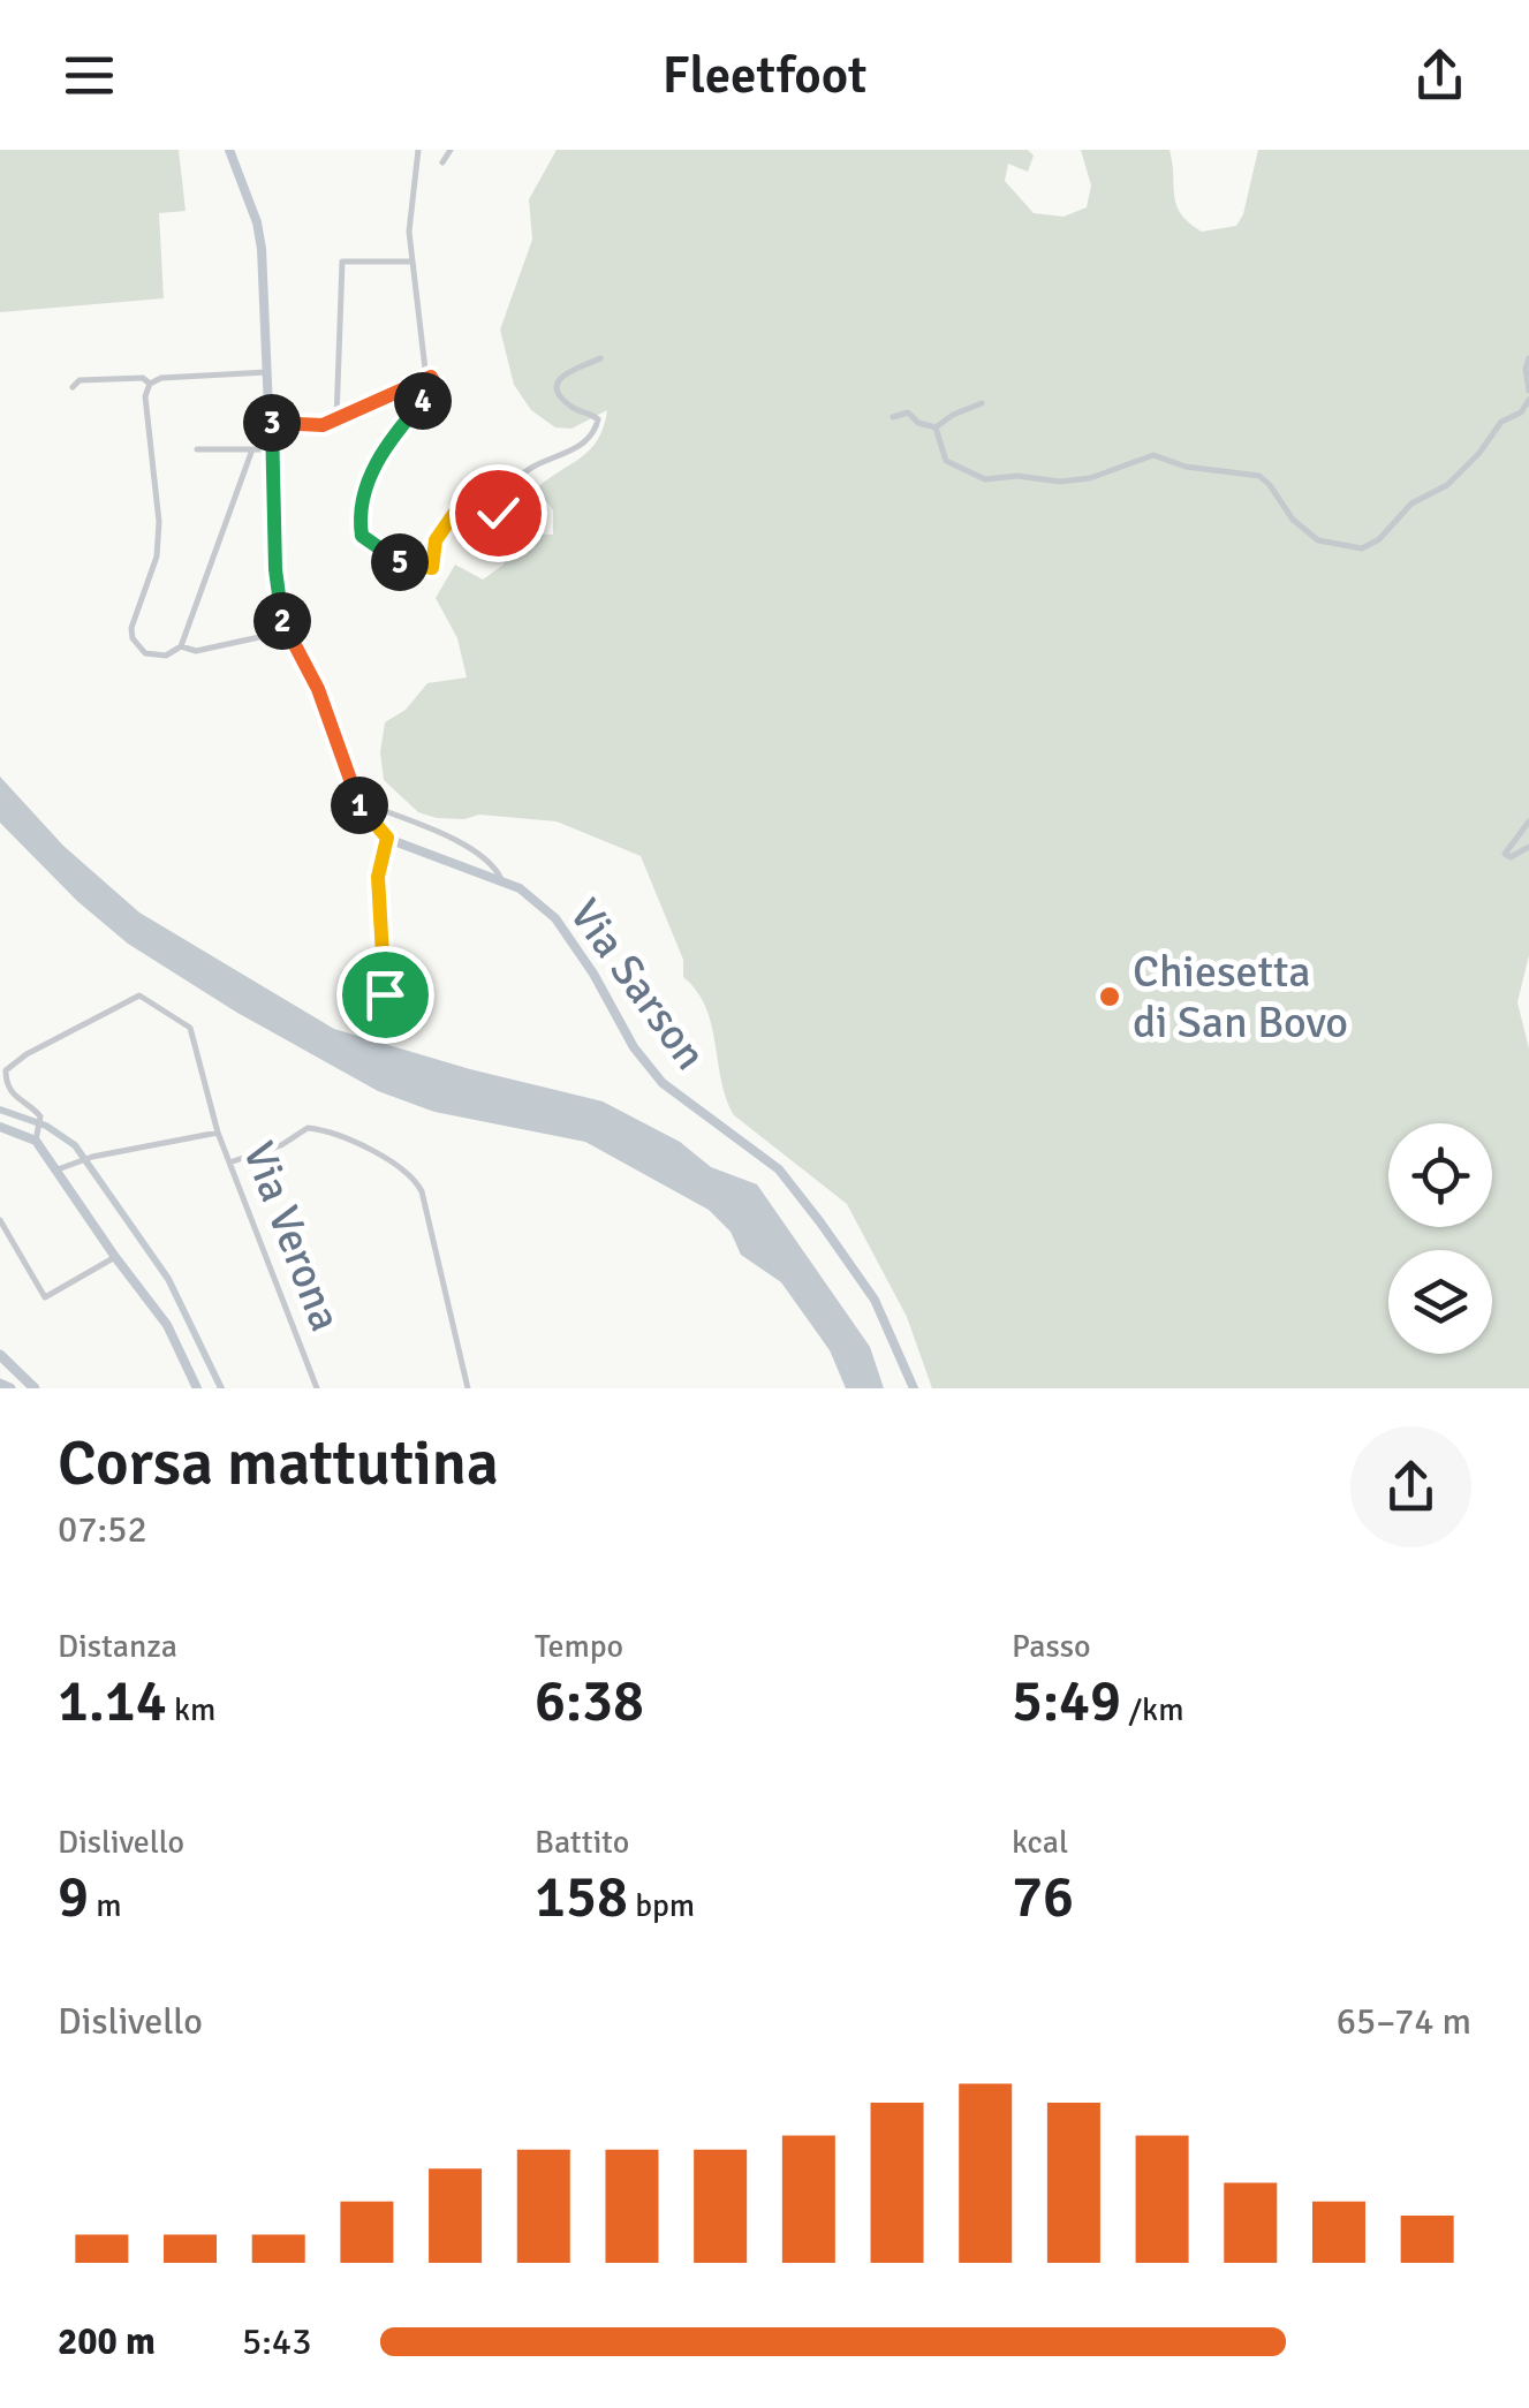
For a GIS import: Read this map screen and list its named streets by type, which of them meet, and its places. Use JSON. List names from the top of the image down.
{
  "streets": {
    "street": ["Via Sarson", "Via Verona"]
  },
  "places": ["Chiesetta di San Bovo"],
  "page": {
    "header": "Fleetfoot",
    "pins": [
      "4",
      "3",
      "5",
      "2",
      "1"
    ],
    "heading": ["Corsa mattutina", "07:52"],
    "stats": [
      ["Distanza", "1.14 km"],
      ["Tempo", "6:38"],
      ["Passo", "5:49 /km"],
      ["Dislivello", "9 m"],
      ["Battito", "158 bpm"],
      ["kcal", "76"]
    ],
    "chart": ["Dislivello", "65–74 m"],
    "list": [
      {
        "name": "200 m",
        "note": "5:43"
      }
    ]
  }
}
